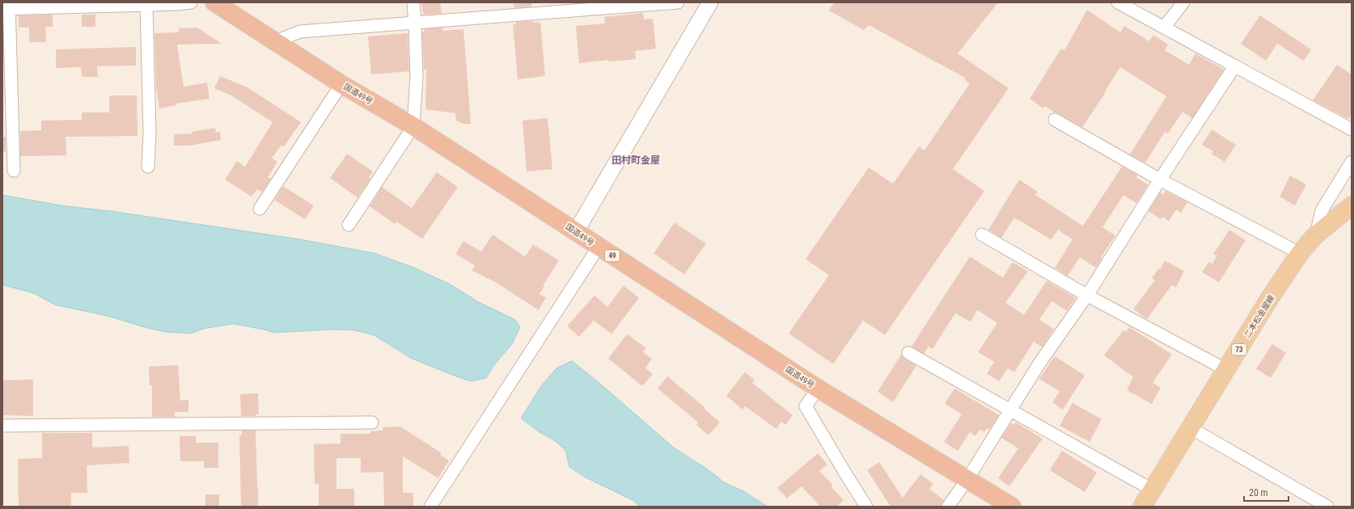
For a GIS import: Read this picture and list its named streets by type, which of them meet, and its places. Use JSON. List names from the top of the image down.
{
  "streets": {
    "highway": ["国道49号", "49"],
    "main road": ["二本松金屋線", "73"]
  },
  "districts": ["田村町金屋"],
  "scale_bar": "20 m"
}
